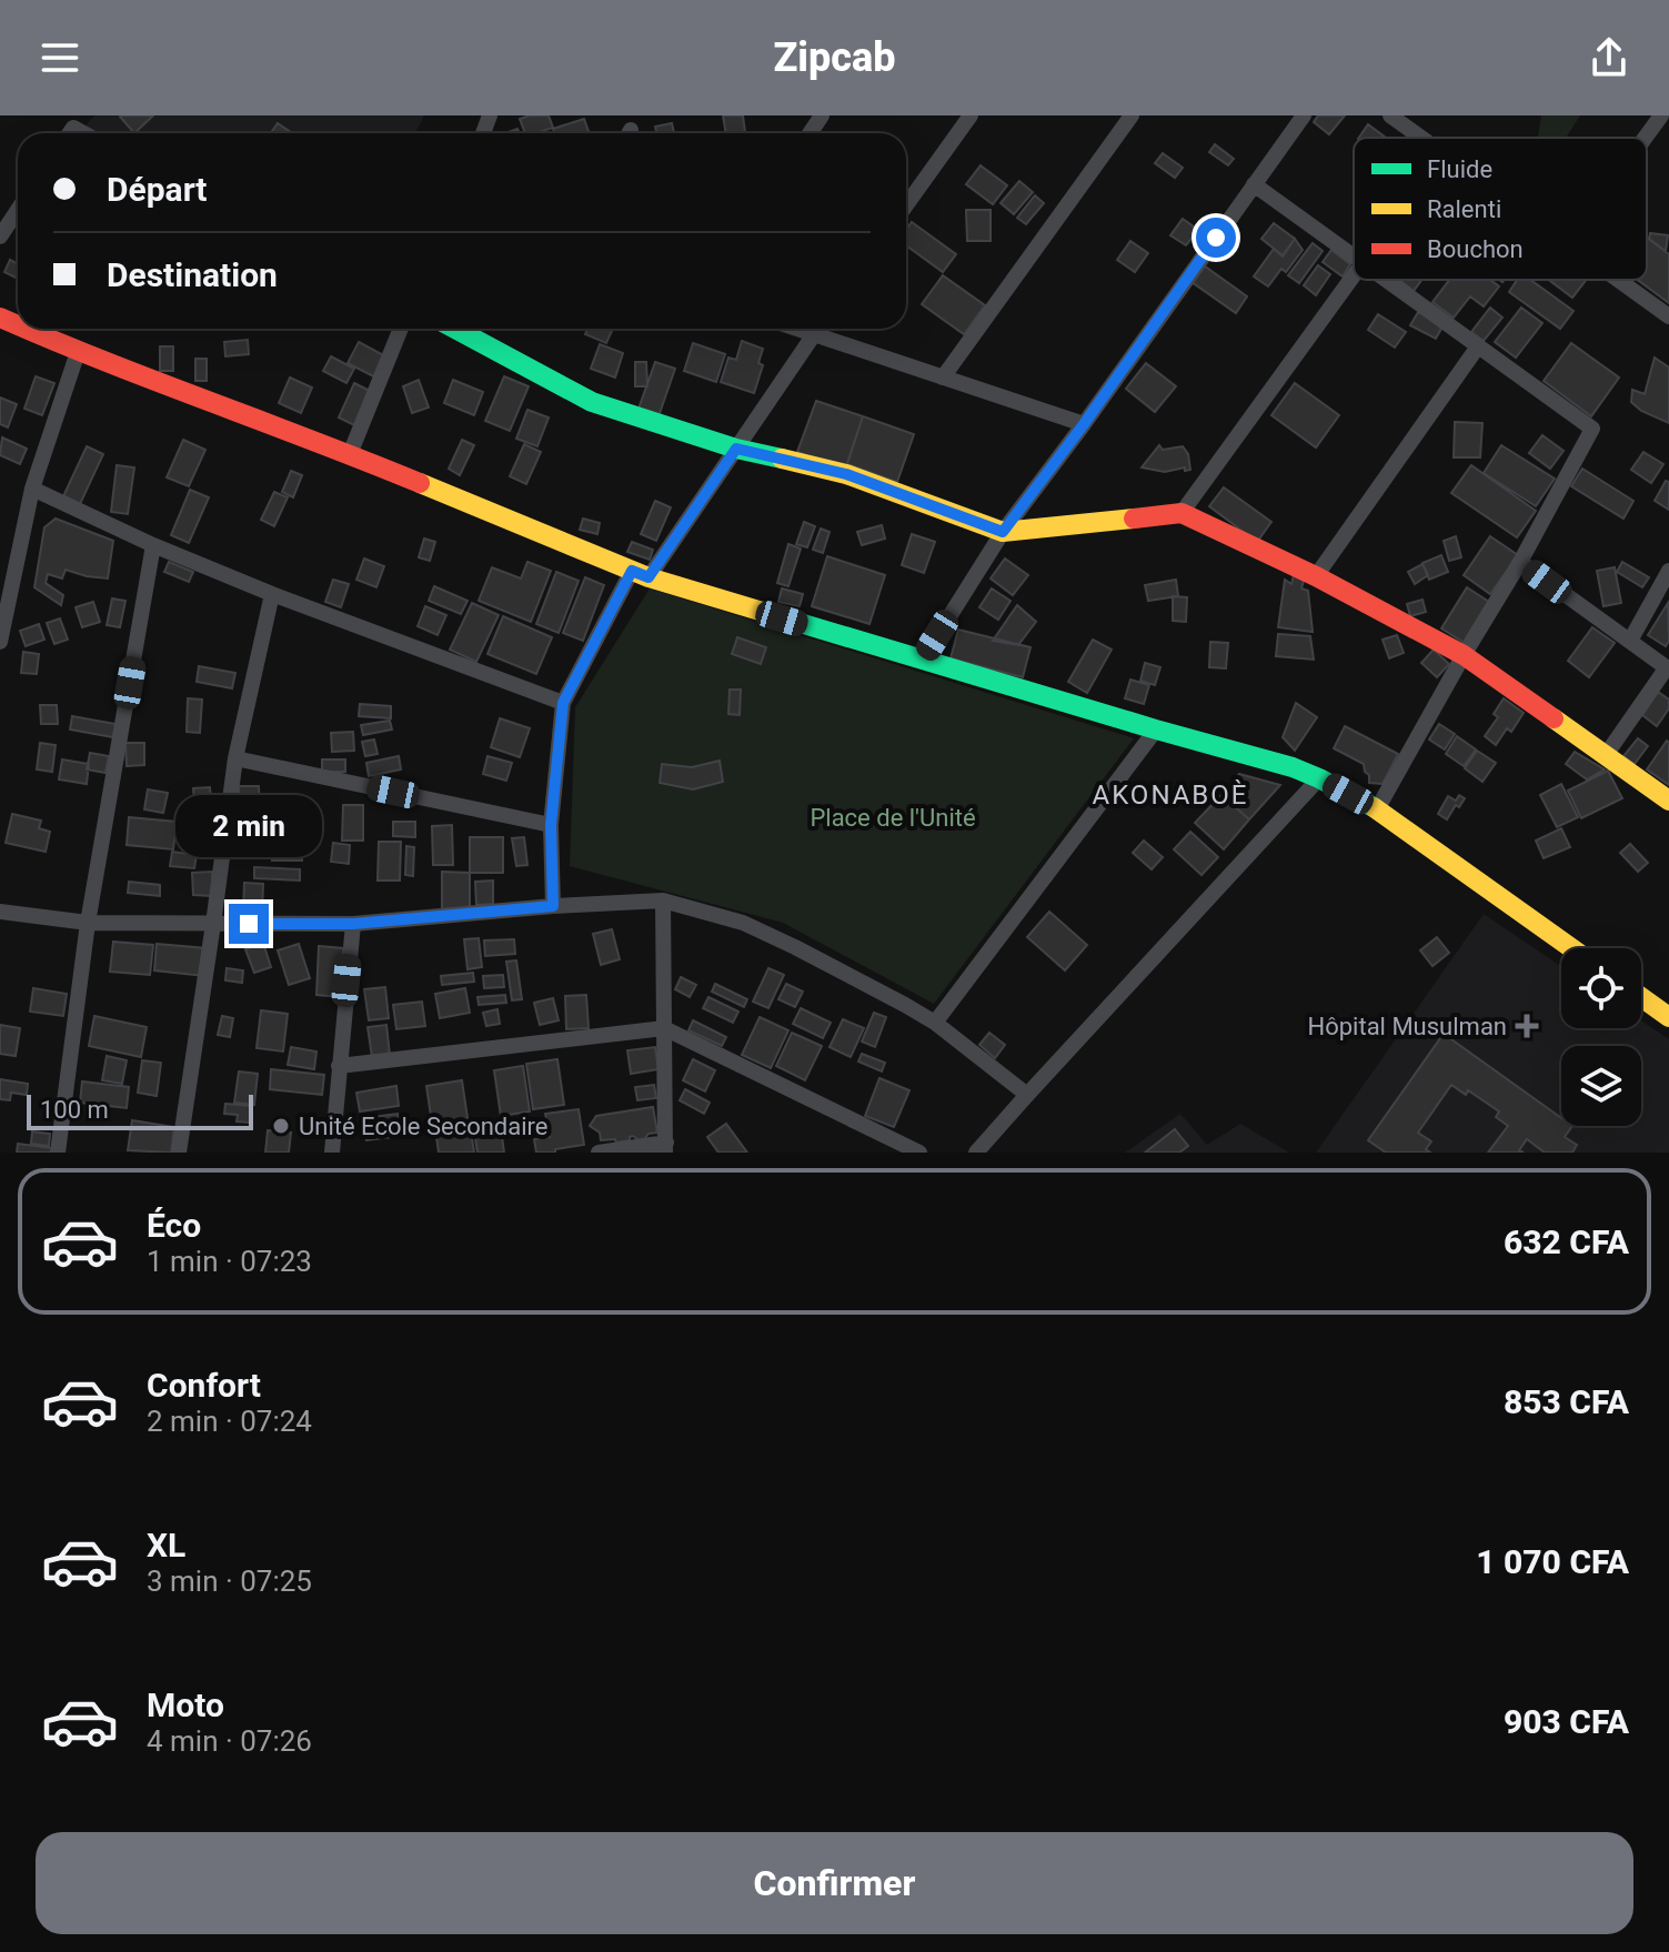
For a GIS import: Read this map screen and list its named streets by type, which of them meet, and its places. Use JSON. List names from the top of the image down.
{
  "districts": ["AKONABOÈ"],
  "parks": ["Place de l'Unité"],
  "places": {
    "health": ["Hôpital Musulman"],
    "other": ["Unité Ecole Secondaire"]
  },
  "legend": ["Fluide", "Ralenti", "Bouchon"],
  "scale_bar": "100 m",
  "page": {
    "header": "Zipcab",
    "banner": ["Départ", "Destination"],
    "bubble": "2 min",
    "scale": "100 m",
    "list": [
      {
        "name": "Éco",
        "note": "1 min · 07:23",
        "value": "632 CFA"
      },
      {
        "name": "Confort",
        "note": "2 min · 07:24",
        "value": "853 CFA"
      },
      {
        "name": "XL",
        "note": "3 min · 07:25",
        "value": "1 070 CFA"
      },
      {
        "name": "Moto",
        "note": "4 min · 07:26",
        "value": "903 CFA"
      }
    ],
    "buttons": "Confirmer"
  }
}
